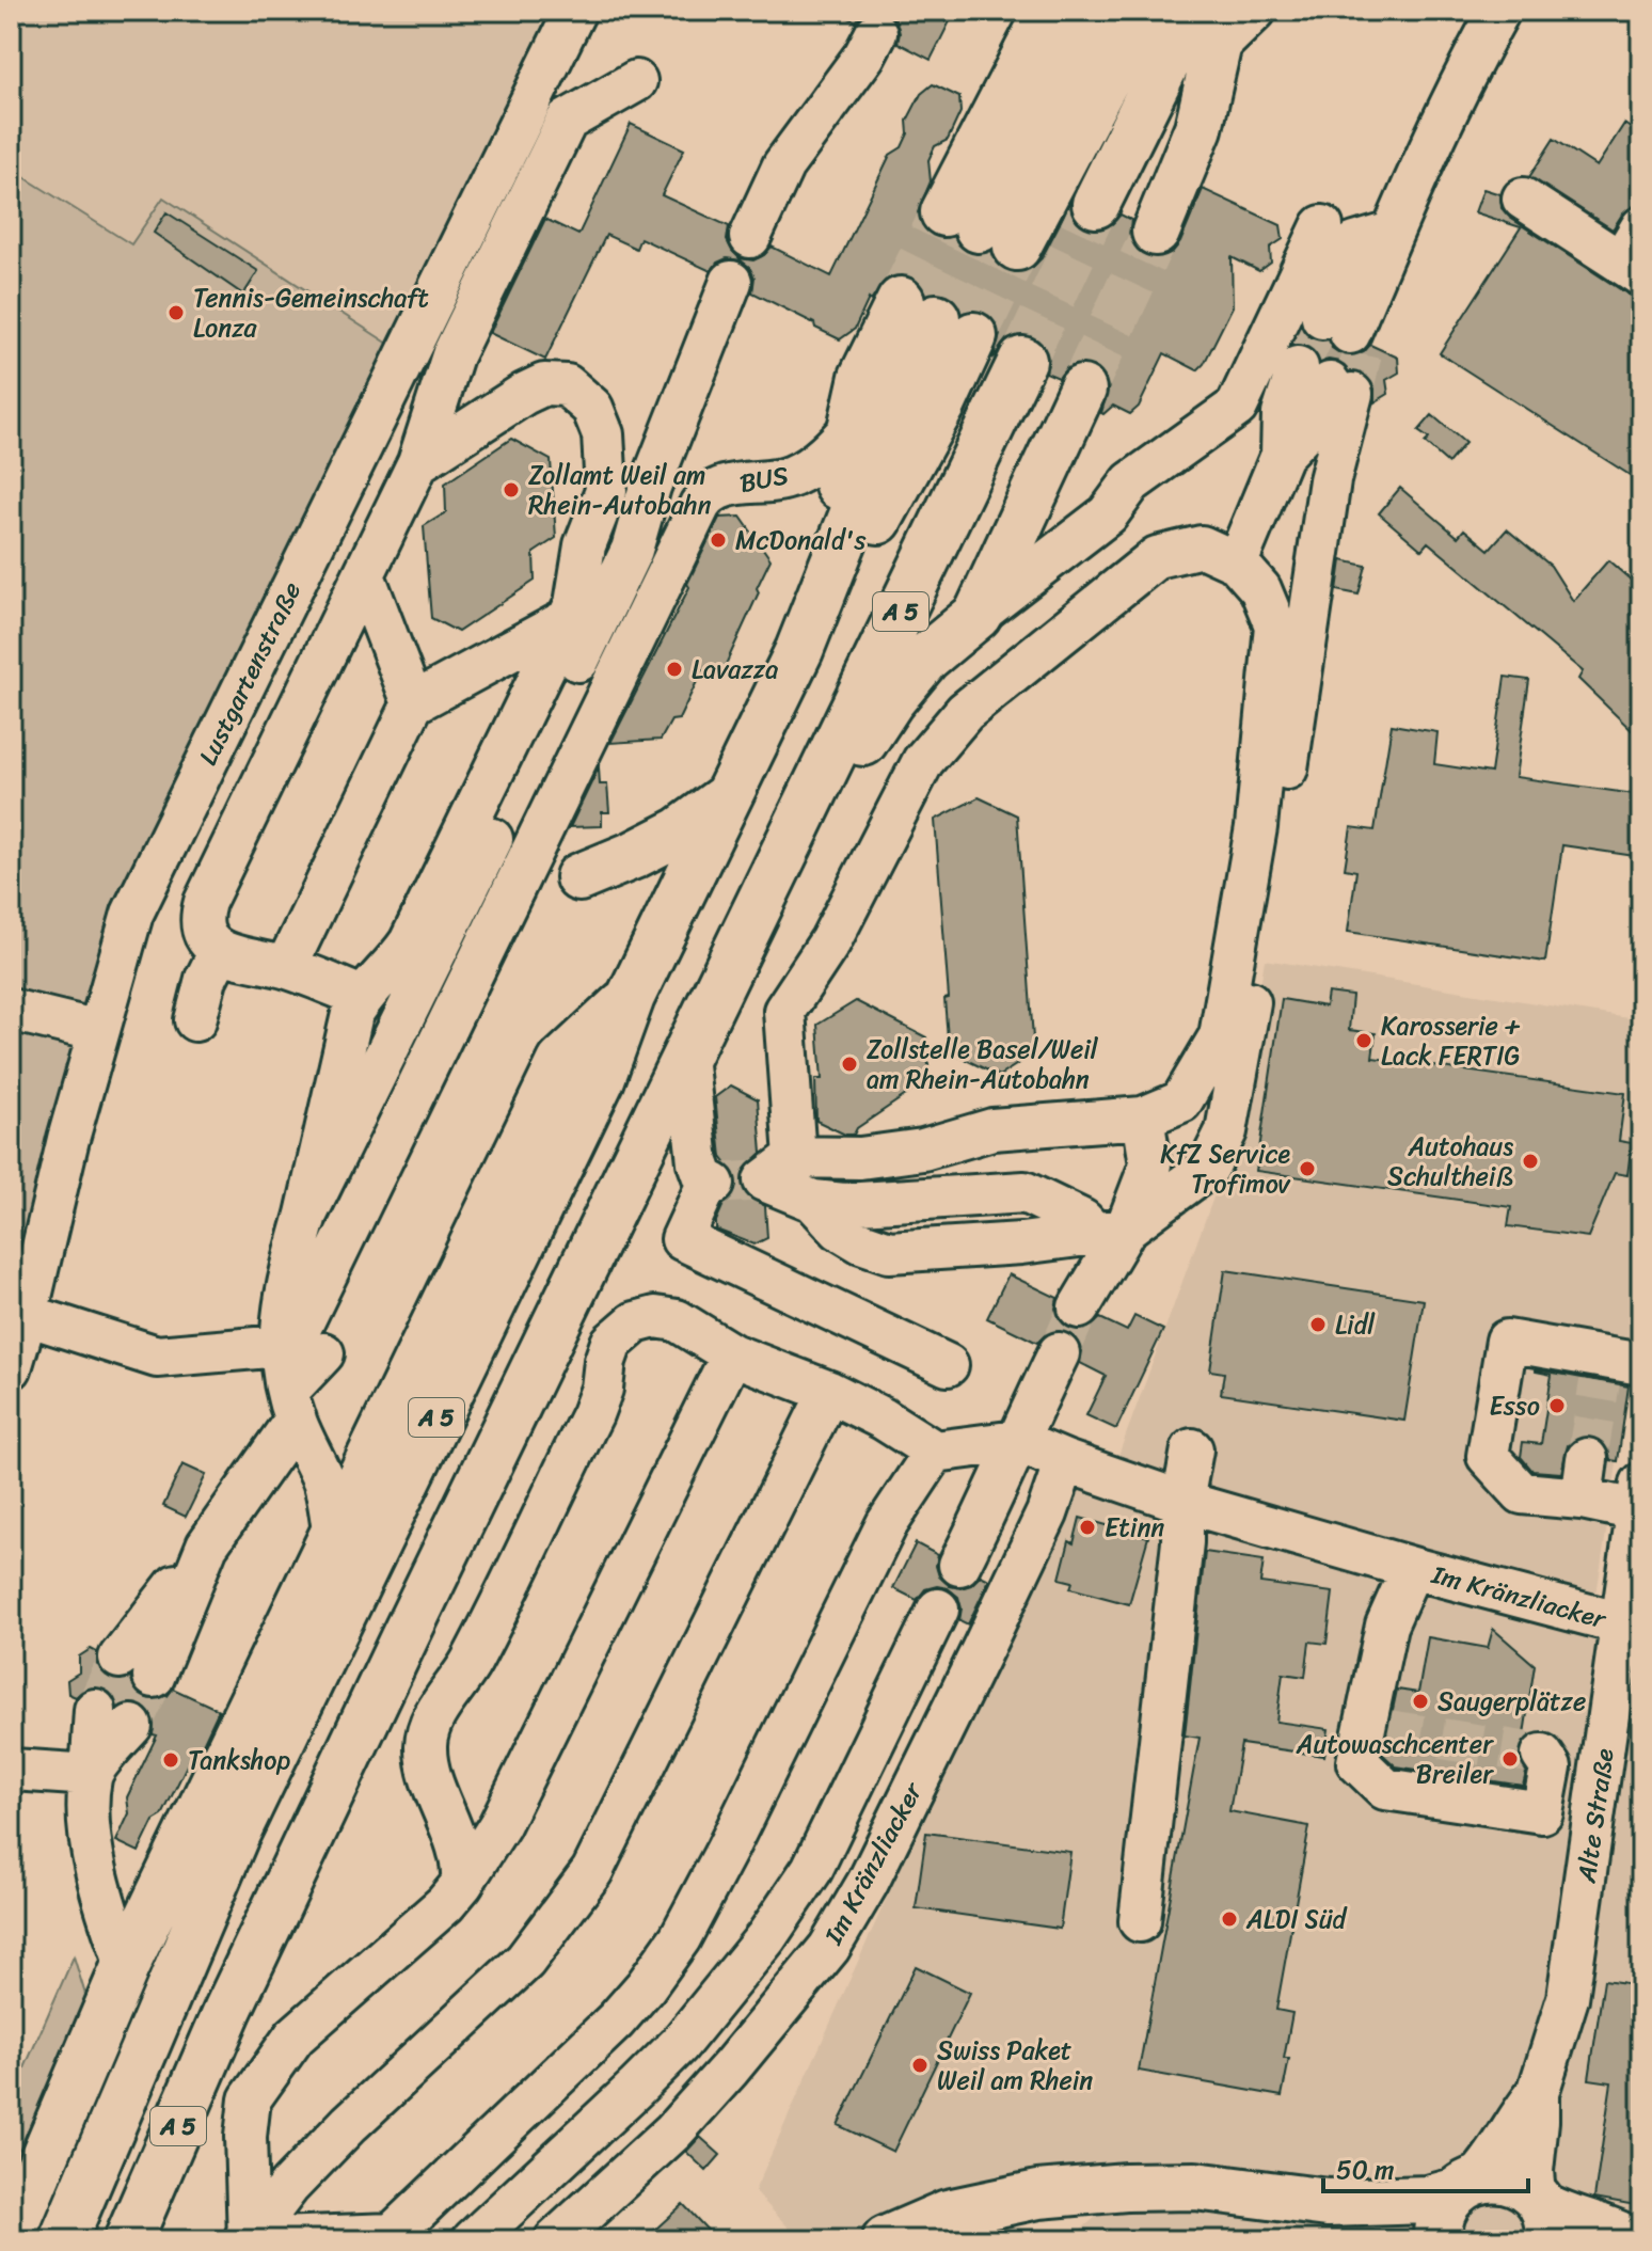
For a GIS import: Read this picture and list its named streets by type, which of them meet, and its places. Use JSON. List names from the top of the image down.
{
  "streets": {
    "main road": ["A 5"],
    "street": [
      "BUS",
      "Lustgartenstraße",
      "Im Kränzliacker",
      "Alte Straße"
    ]
  },
  "crossings": [
    ["BUS", "A 5"],
    ["Im Kränzliacker", "Alte Straße"]
  ],
  "places": [
    "Tennis-Gemeinschaft Lonza",
    "Zollamt Weil am Rhein-Autobahn",
    "McDonald's",
    "Lavazza",
    "Karosserie + Lack FERTIG",
    "Zollstelle Basel/Weil am Rhein-Autobahn",
    "Autohaus Schultheiß",
    "KfZ Service Trofimov",
    "Lidl",
    "Esso",
    "Etinn",
    "Saugerplätze",
    "Autowaschcenter Breiler",
    "Tankshop",
    "ALDI Süd",
    "Swiss Paket Weil am Rhein"
  ],
  "scale_bar": "50 m"
}
